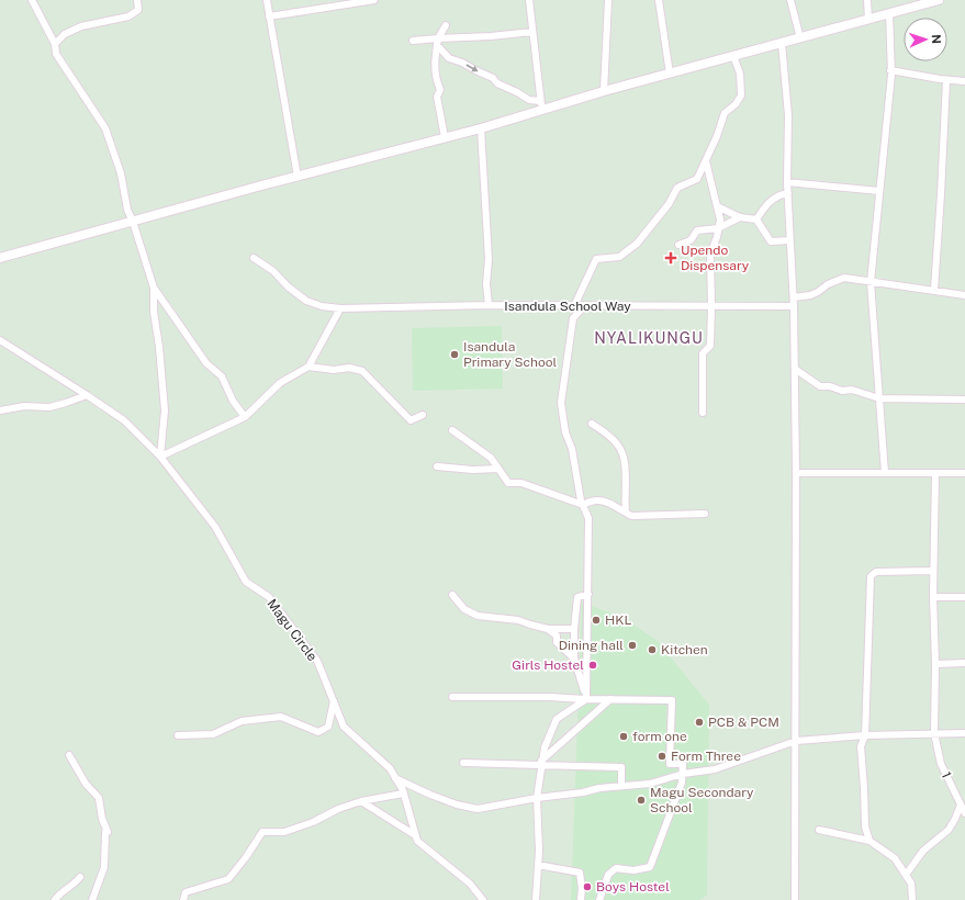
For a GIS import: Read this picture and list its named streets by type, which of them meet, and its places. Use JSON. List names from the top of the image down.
{
  "streets": {
    "street": ["Isandula School Way", "Magu Circle", "1"]
  },
  "districts": ["NYALIKUNGU"],
  "places": {
    "health": ["Upendo Dispensary"],
    "other": [
      "Isandula Primary School",
      "HKL",
      "Dining hall",
      "Kitchen",
      "Girls Hostel",
      "PCB & PCM",
      "form one",
      "Form Three",
      "Magu Secondary School",
      "Boys Hostel"
    ]
  },
  "north": "right"
}
